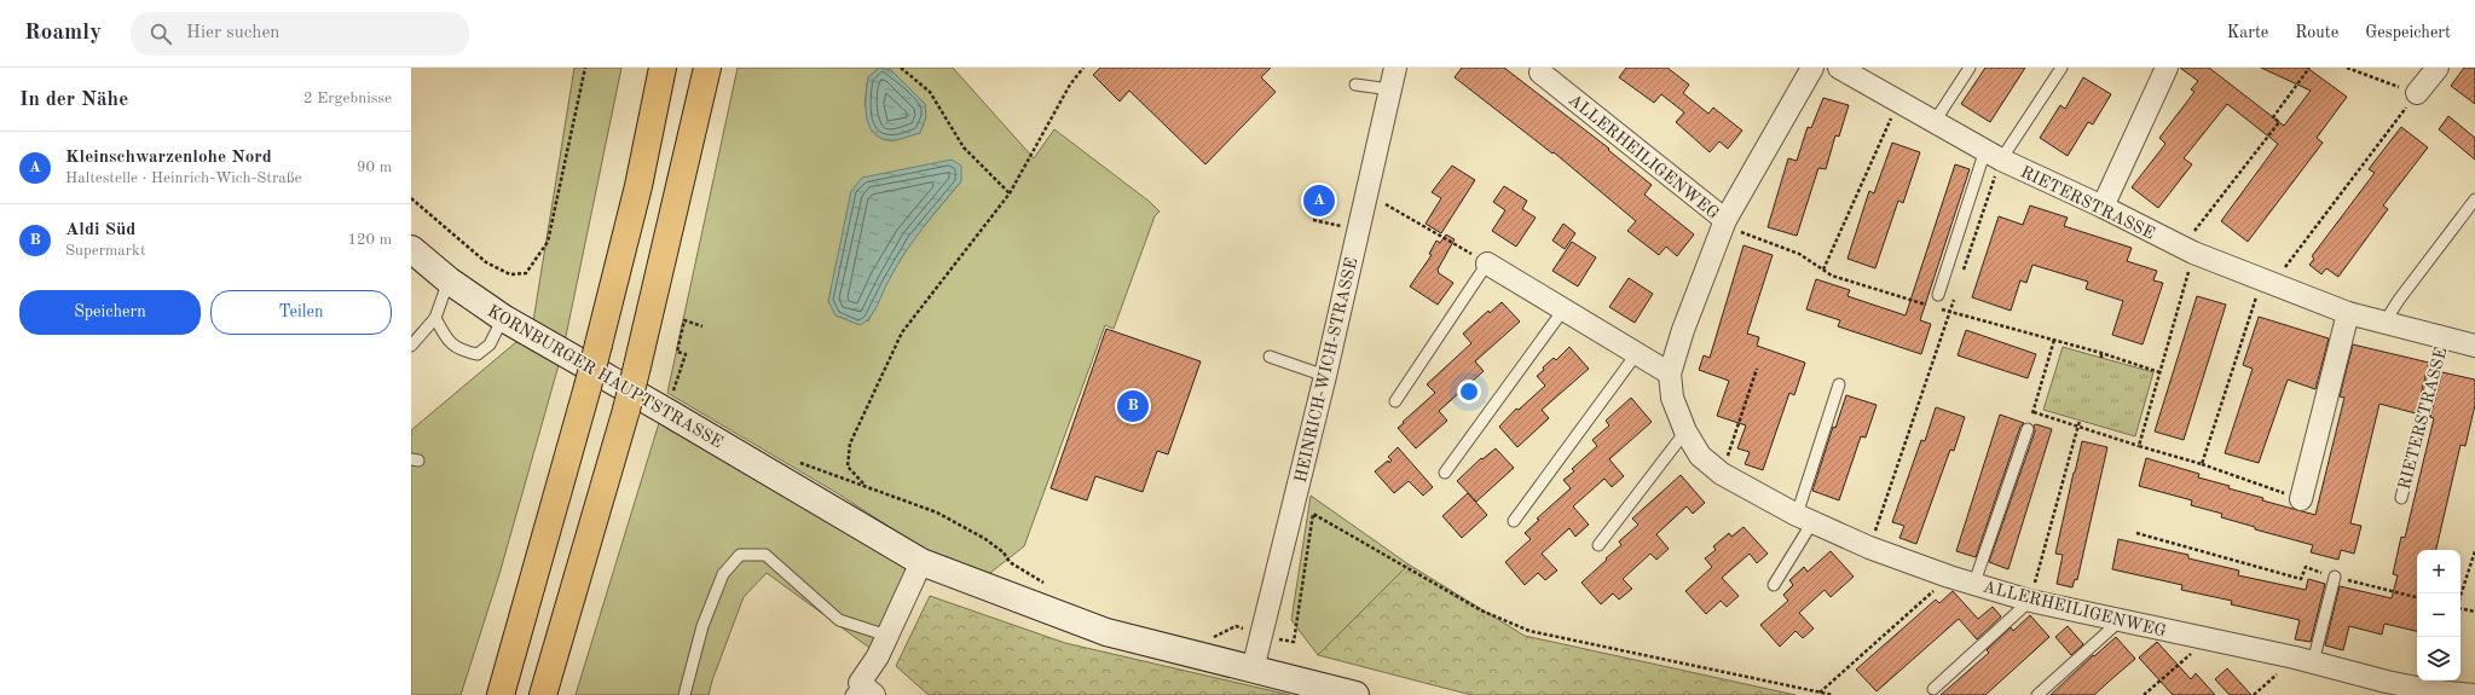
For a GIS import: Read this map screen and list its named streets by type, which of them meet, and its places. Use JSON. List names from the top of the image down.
{
  "streets": {
    "main road": ["KORNBURGER HAUPTSTRASSE"],
    "street": ["ALLERHEILIGENWEG", "RIETERSTRASSE", "HEINRICH-WICH-STRASSE"]
  },
  "crossings": [
    ["HEINRICH-WICH-STRASSE", "KORNBURGER HAUPTSTRASSE"]
  ],
  "page": {
    "header": "Roamly",
    "search": "Hier suchen",
    "nav": ["Karte", "Route", "Gespeichert"],
    "heading": ["In der Nähe", "2 Ergebnisse"],
    "list": [
      {
        "mark": "A",
        "name": "Kleinschwarzenlohe Nord",
        "note": "Haltestelle · Heinrich-Wich-Straße",
        "value": "90 m"
      },
      {
        "mark": "B",
        "name": "Aldi Süd",
        "note": "Supermarkt",
        "value": "120 m"
      }
    ],
    "pins": ["A", "B"],
    "buttons": ["Speichern", "Teilen"],
    "map_buttons": ["+", "−"]
  }
}
